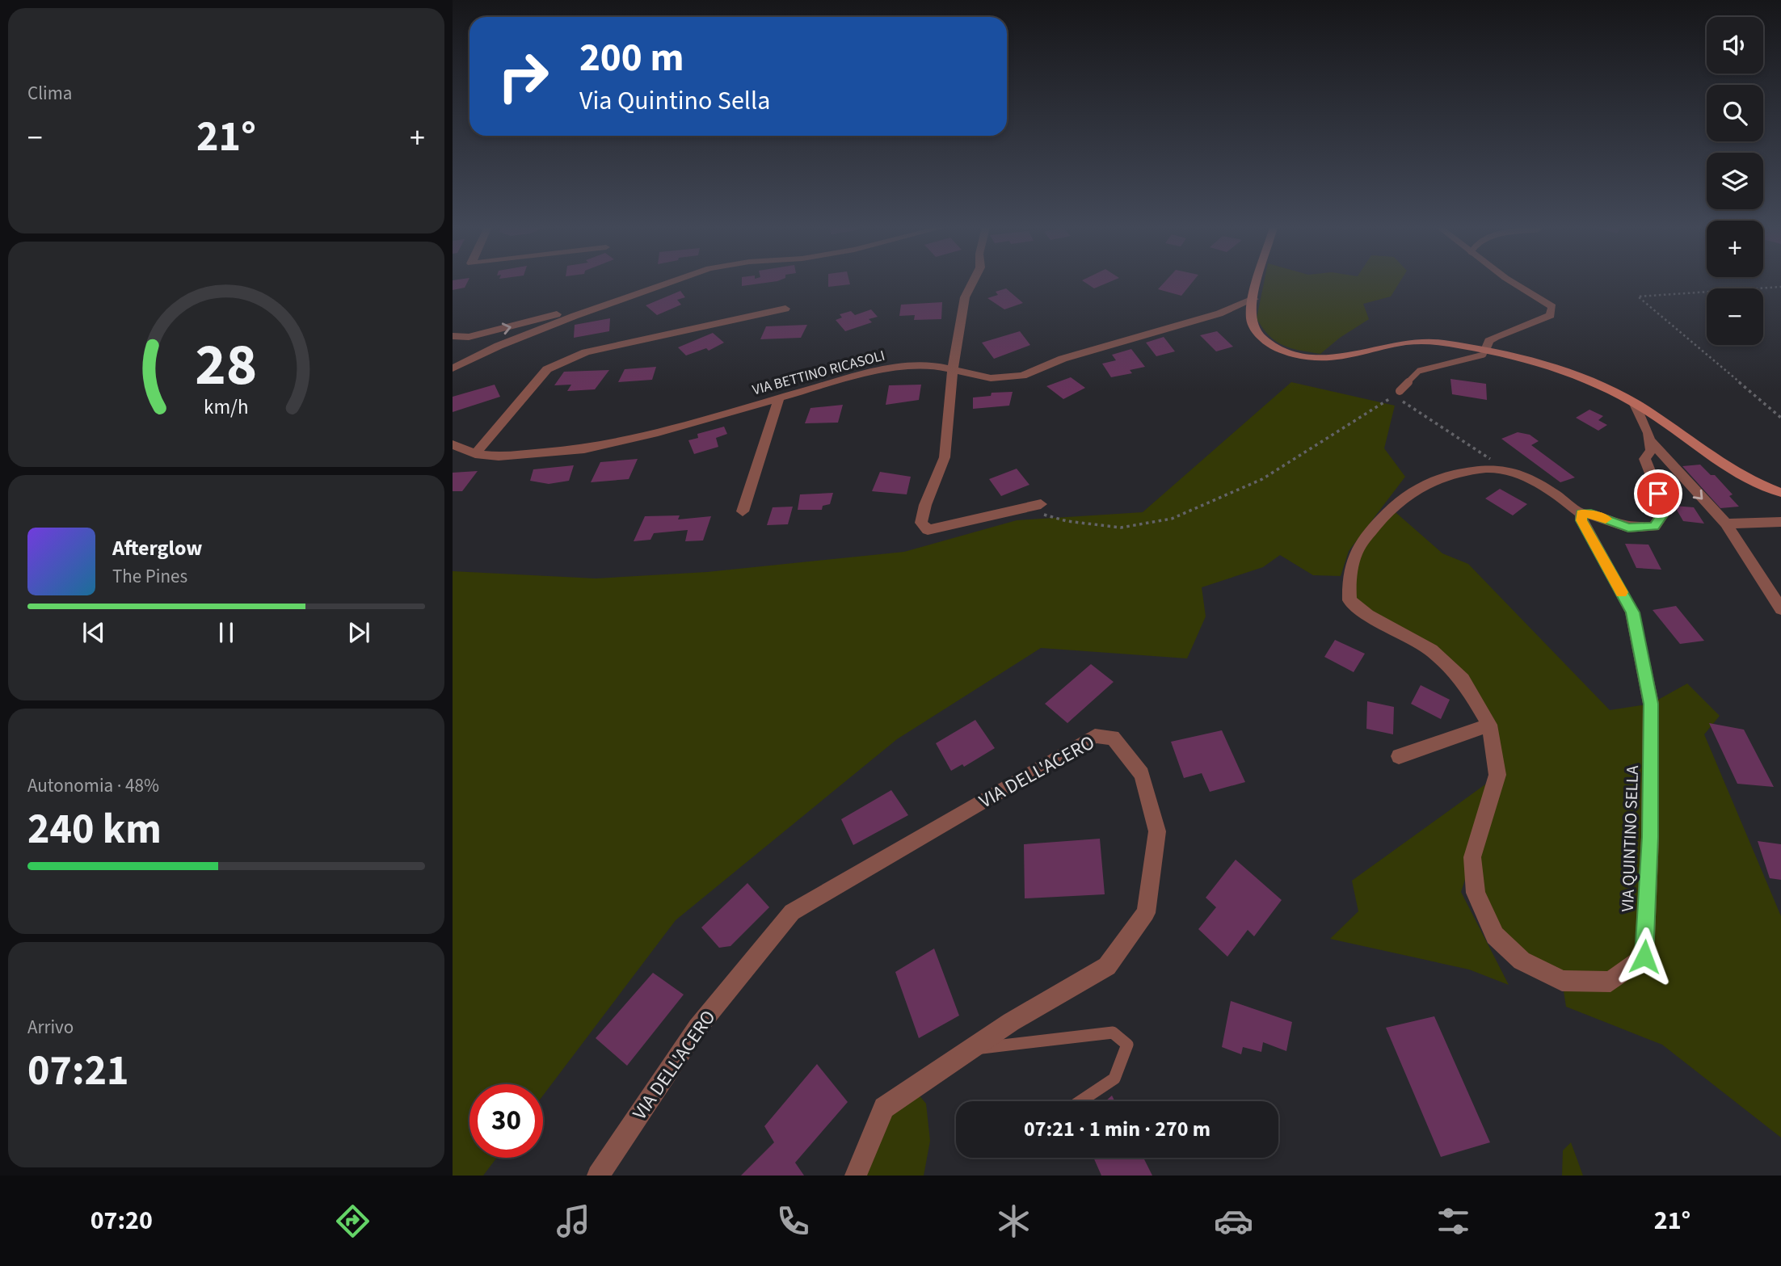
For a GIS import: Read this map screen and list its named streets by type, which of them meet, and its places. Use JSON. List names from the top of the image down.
{
  "streets": {
    "street": ["VIA BETTINO RICASOLI", "VIA DELL'ACERO", "VIA QUINTINO SELLA"]
  },
  "page": {
    "tile": [
      "Clima",
      ["Autonomia · 48%", "240 km"],
      ["Arrivo", "07:21"]
    ],
    "map_buttons": ["+", "−"],
    "turn": ["200 m", "Via Quintino Sella"],
    "heat": ["−", "21°", "+"],
    "song": ["Afterglow", "The Pines"],
    "limit": "30",
    "trip": "07:21 · 1 min · 270 m",
    "tabs": ["07:20", "21°"],
    "gauge": ["28", "km/h"]
  }
}
